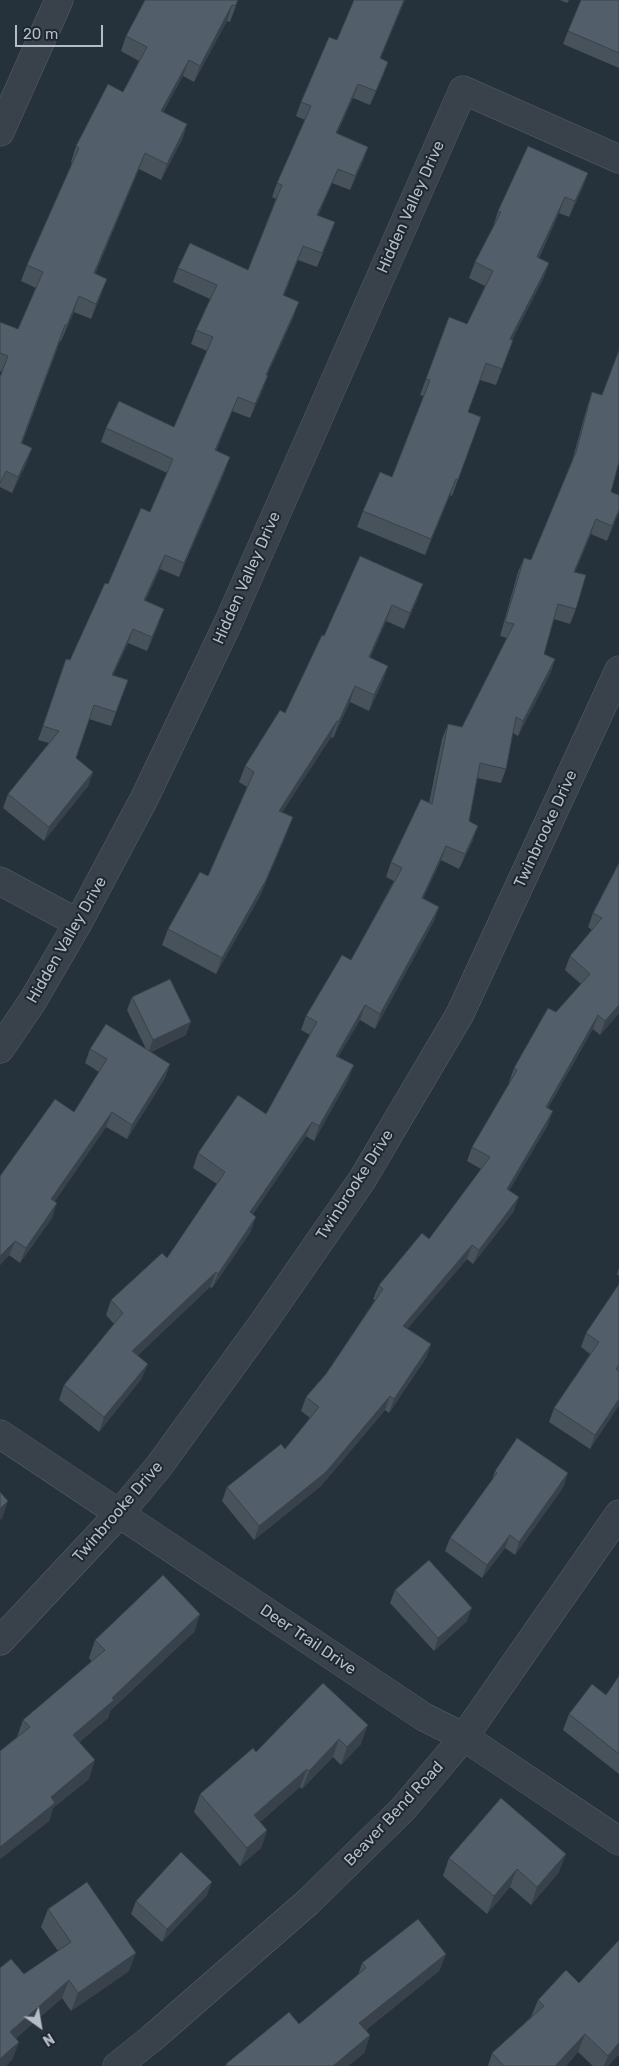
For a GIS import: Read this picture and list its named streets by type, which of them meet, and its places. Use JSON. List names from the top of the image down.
{
  "streets": {
    "street": [
      "Hidden Valley Drive",
      "Twinbrooke Drive",
      "Deer Trail Drive",
      "Beaver Bend Road"
    ]
  },
  "crossings": [
    ["Twinbrooke Drive", "Deer Trail Drive"],
    ["Deer Trail Drive", "Beaver Bend Road"]
  ],
  "scale_bar": "20 m",
  "north": "bottom right"
}
